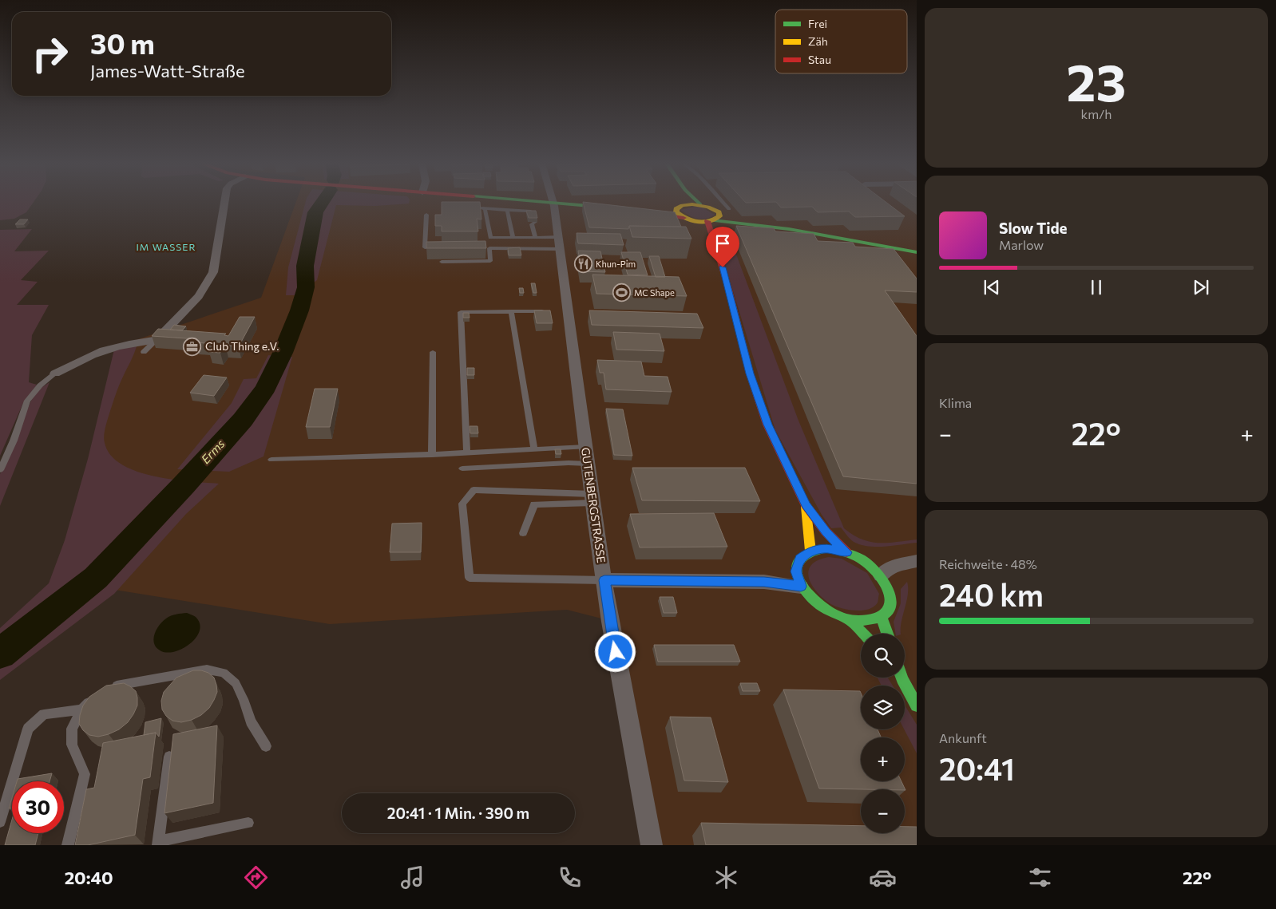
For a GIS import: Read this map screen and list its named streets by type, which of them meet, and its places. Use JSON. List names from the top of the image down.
{
  "streets": {
    "street": ["GUTENBERGSTRASSE"]
  },
  "districts": ["IM WASSER"],
  "water": ["Erms"],
  "places": {
    "restaurant": ["Khun-Pim"],
    "sports": ["MC Shape"],
    "office": ["Club Thing e.V."]
  },
  "legend": ["Frei", "Zäh", "Stau"],
  "page": {
    "tile": [
      ["23", "km/h"],
      "Klima",
      ["Reichweite · 48%", "240 km"],
      ["Ankunft", "20:41"]
    ],
    "turn": ["30 m", "James-Watt-Straße"],
    "song": ["Slow Tide", "Marlow"],
    "heat": ["−", "22°", "+"],
    "map_buttons": ["+", "−"],
    "limit": "30",
    "trip": "20:41 · 1 Min. · 390 m",
    "tabs": ["20:40", "22°"]
  }
}
